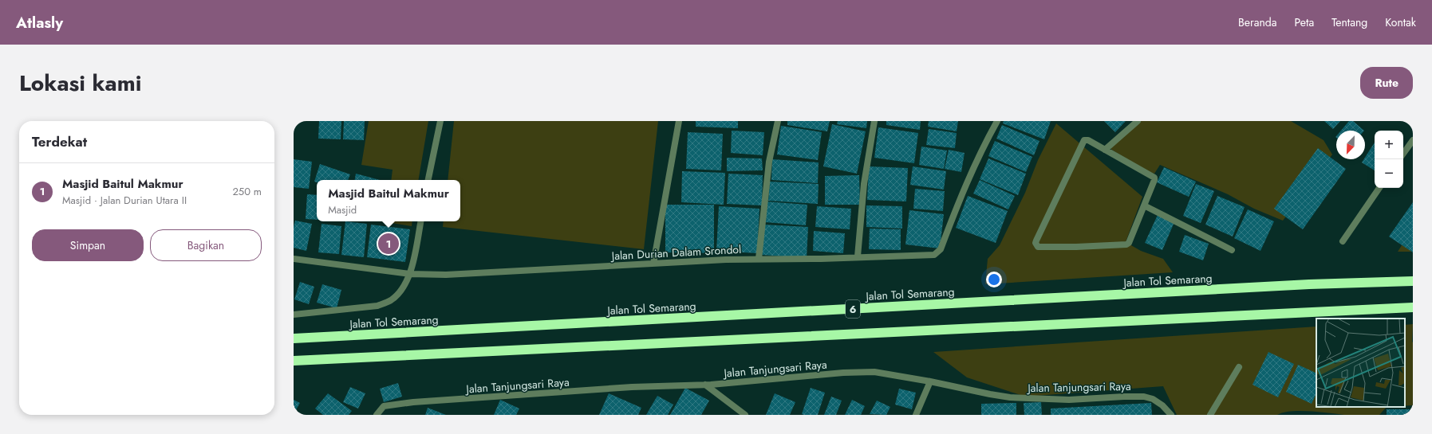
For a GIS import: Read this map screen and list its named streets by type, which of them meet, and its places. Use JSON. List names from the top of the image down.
{
  "streets": {
    "highway": ["Jalan Tol Semarang", "6"],
    "street": ["Jalan Durian Dalam Srondol", "Jalan Tanjungsari Raya"]
  },
  "north": "bottom left",
  "page": {
    "header": "Atlasly",
    "nav": [
      "Beranda",
      "Peta",
      "Tentang",
      "Kontak"
    ],
    "title": "Lokasi kami",
    "buttons": [
      "Rute",
      ["Simpan", "Bagikan"]
    ],
    "heading": "Terdekat",
    "map_buttons": ["+", "−"],
    "list": [
      {
        "mark": "1",
        "name": "Masjid Baitul Makmur",
        "note": "Masjid · Jalan Durian Utara II",
        "value": "250 m"
      }
    ],
    "popup": ["Masjid Baitul Makmur", "Masjid"],
    "pins": "1"
  }
}
